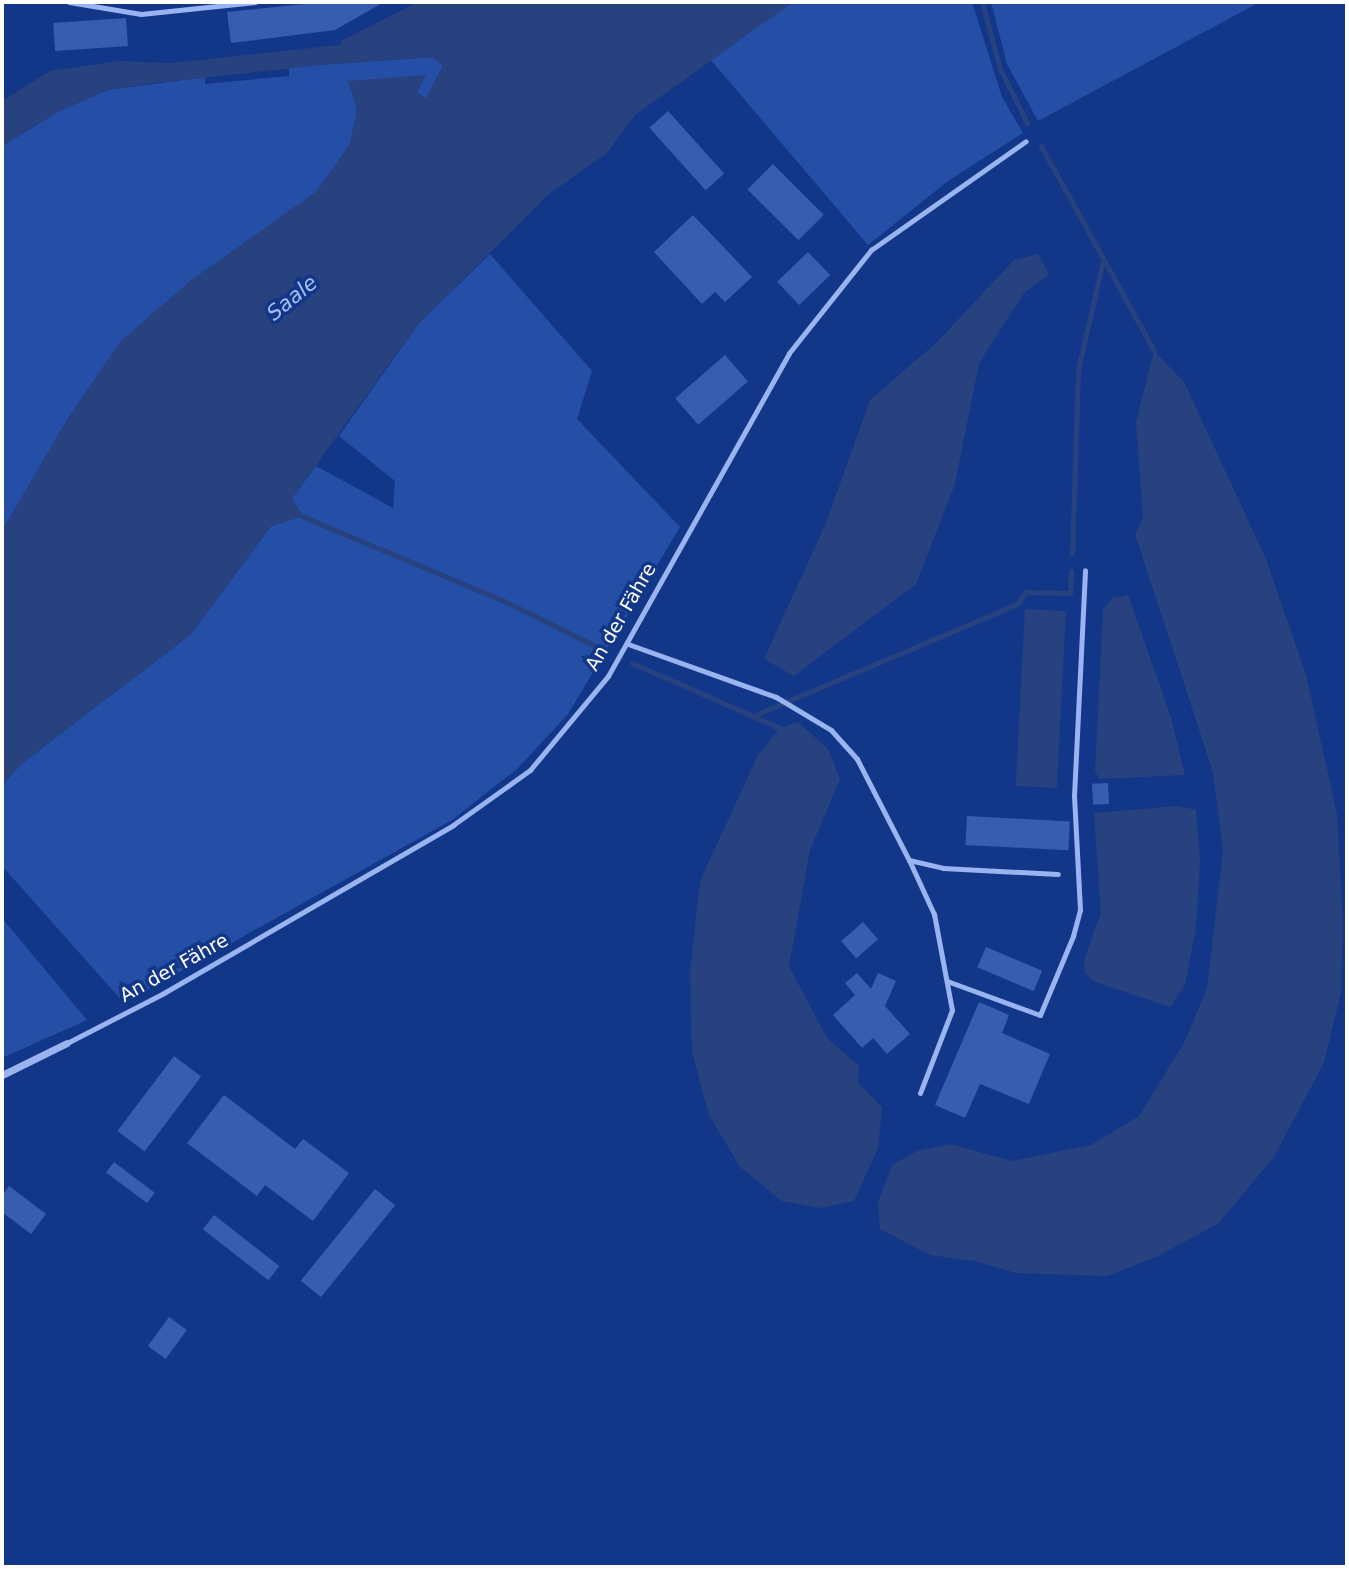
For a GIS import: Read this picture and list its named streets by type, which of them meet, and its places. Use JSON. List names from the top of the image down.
{
  "streets": {
    "lane": ["An der Fähre"]
  },
  "water": ["Saale"]
}
